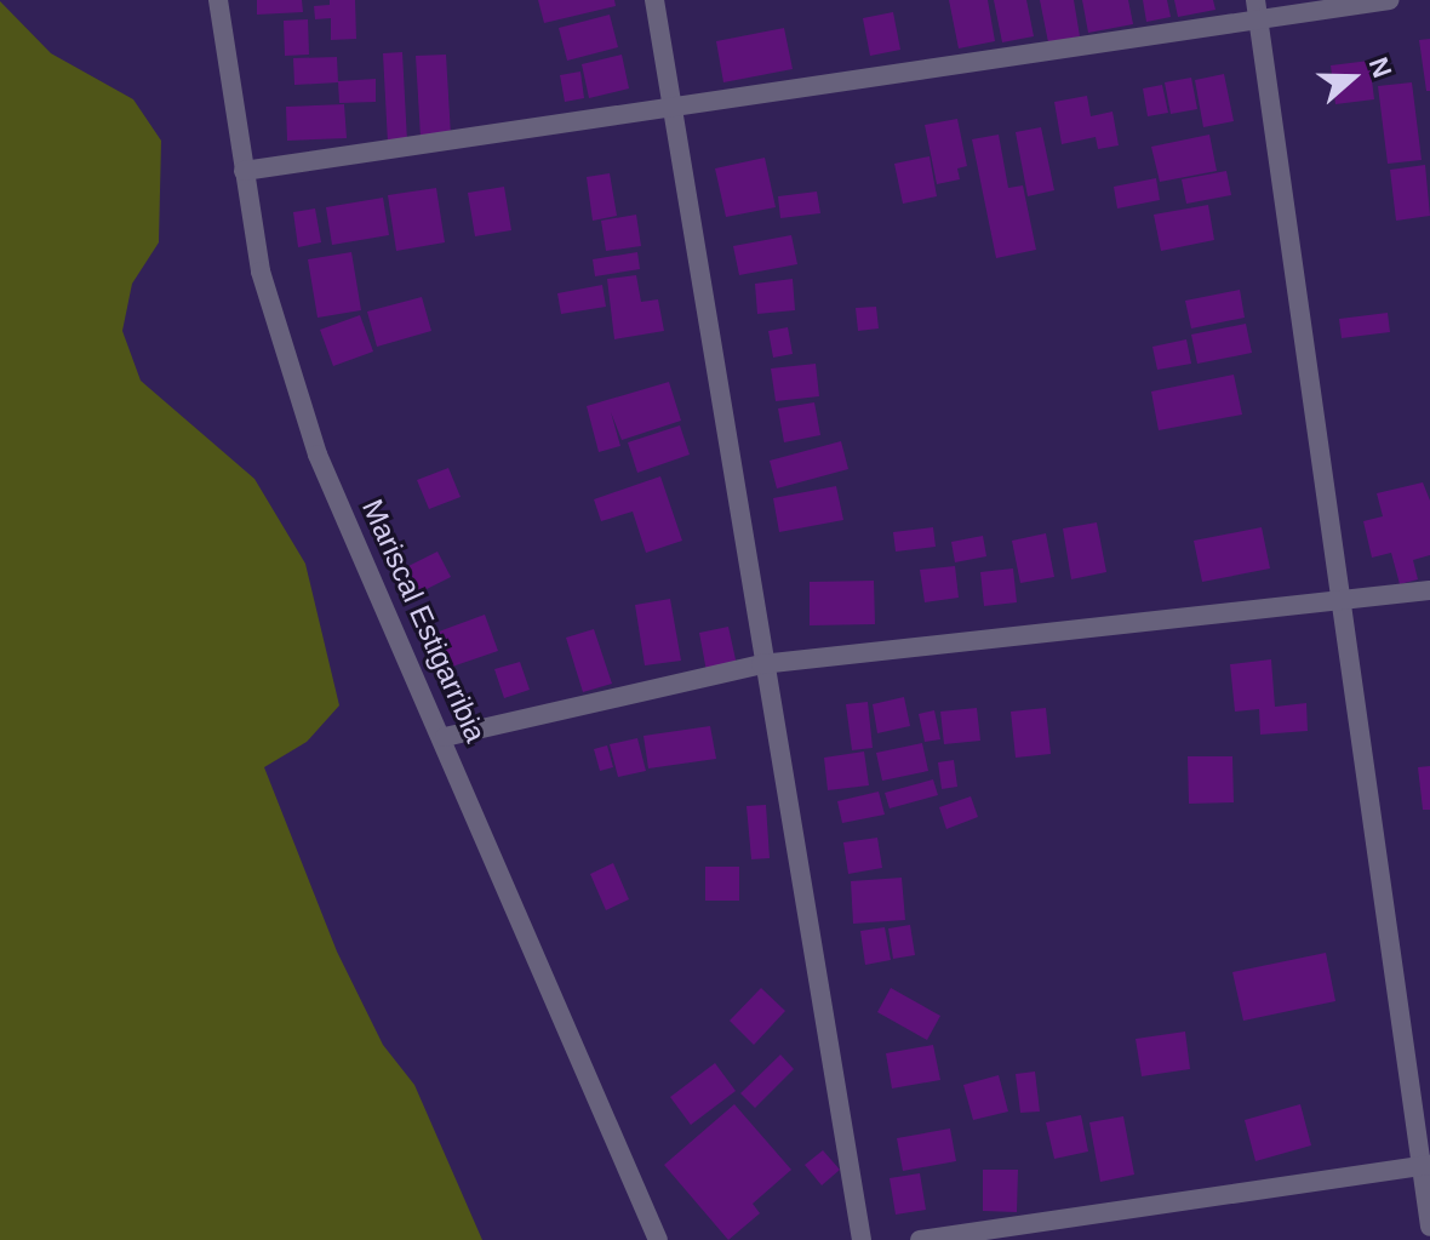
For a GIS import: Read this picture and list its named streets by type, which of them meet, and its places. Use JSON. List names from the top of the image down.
{
  "streets": {
    "street": ["Mariscal Estigarribia"]
  },
  "north": "right"
}
